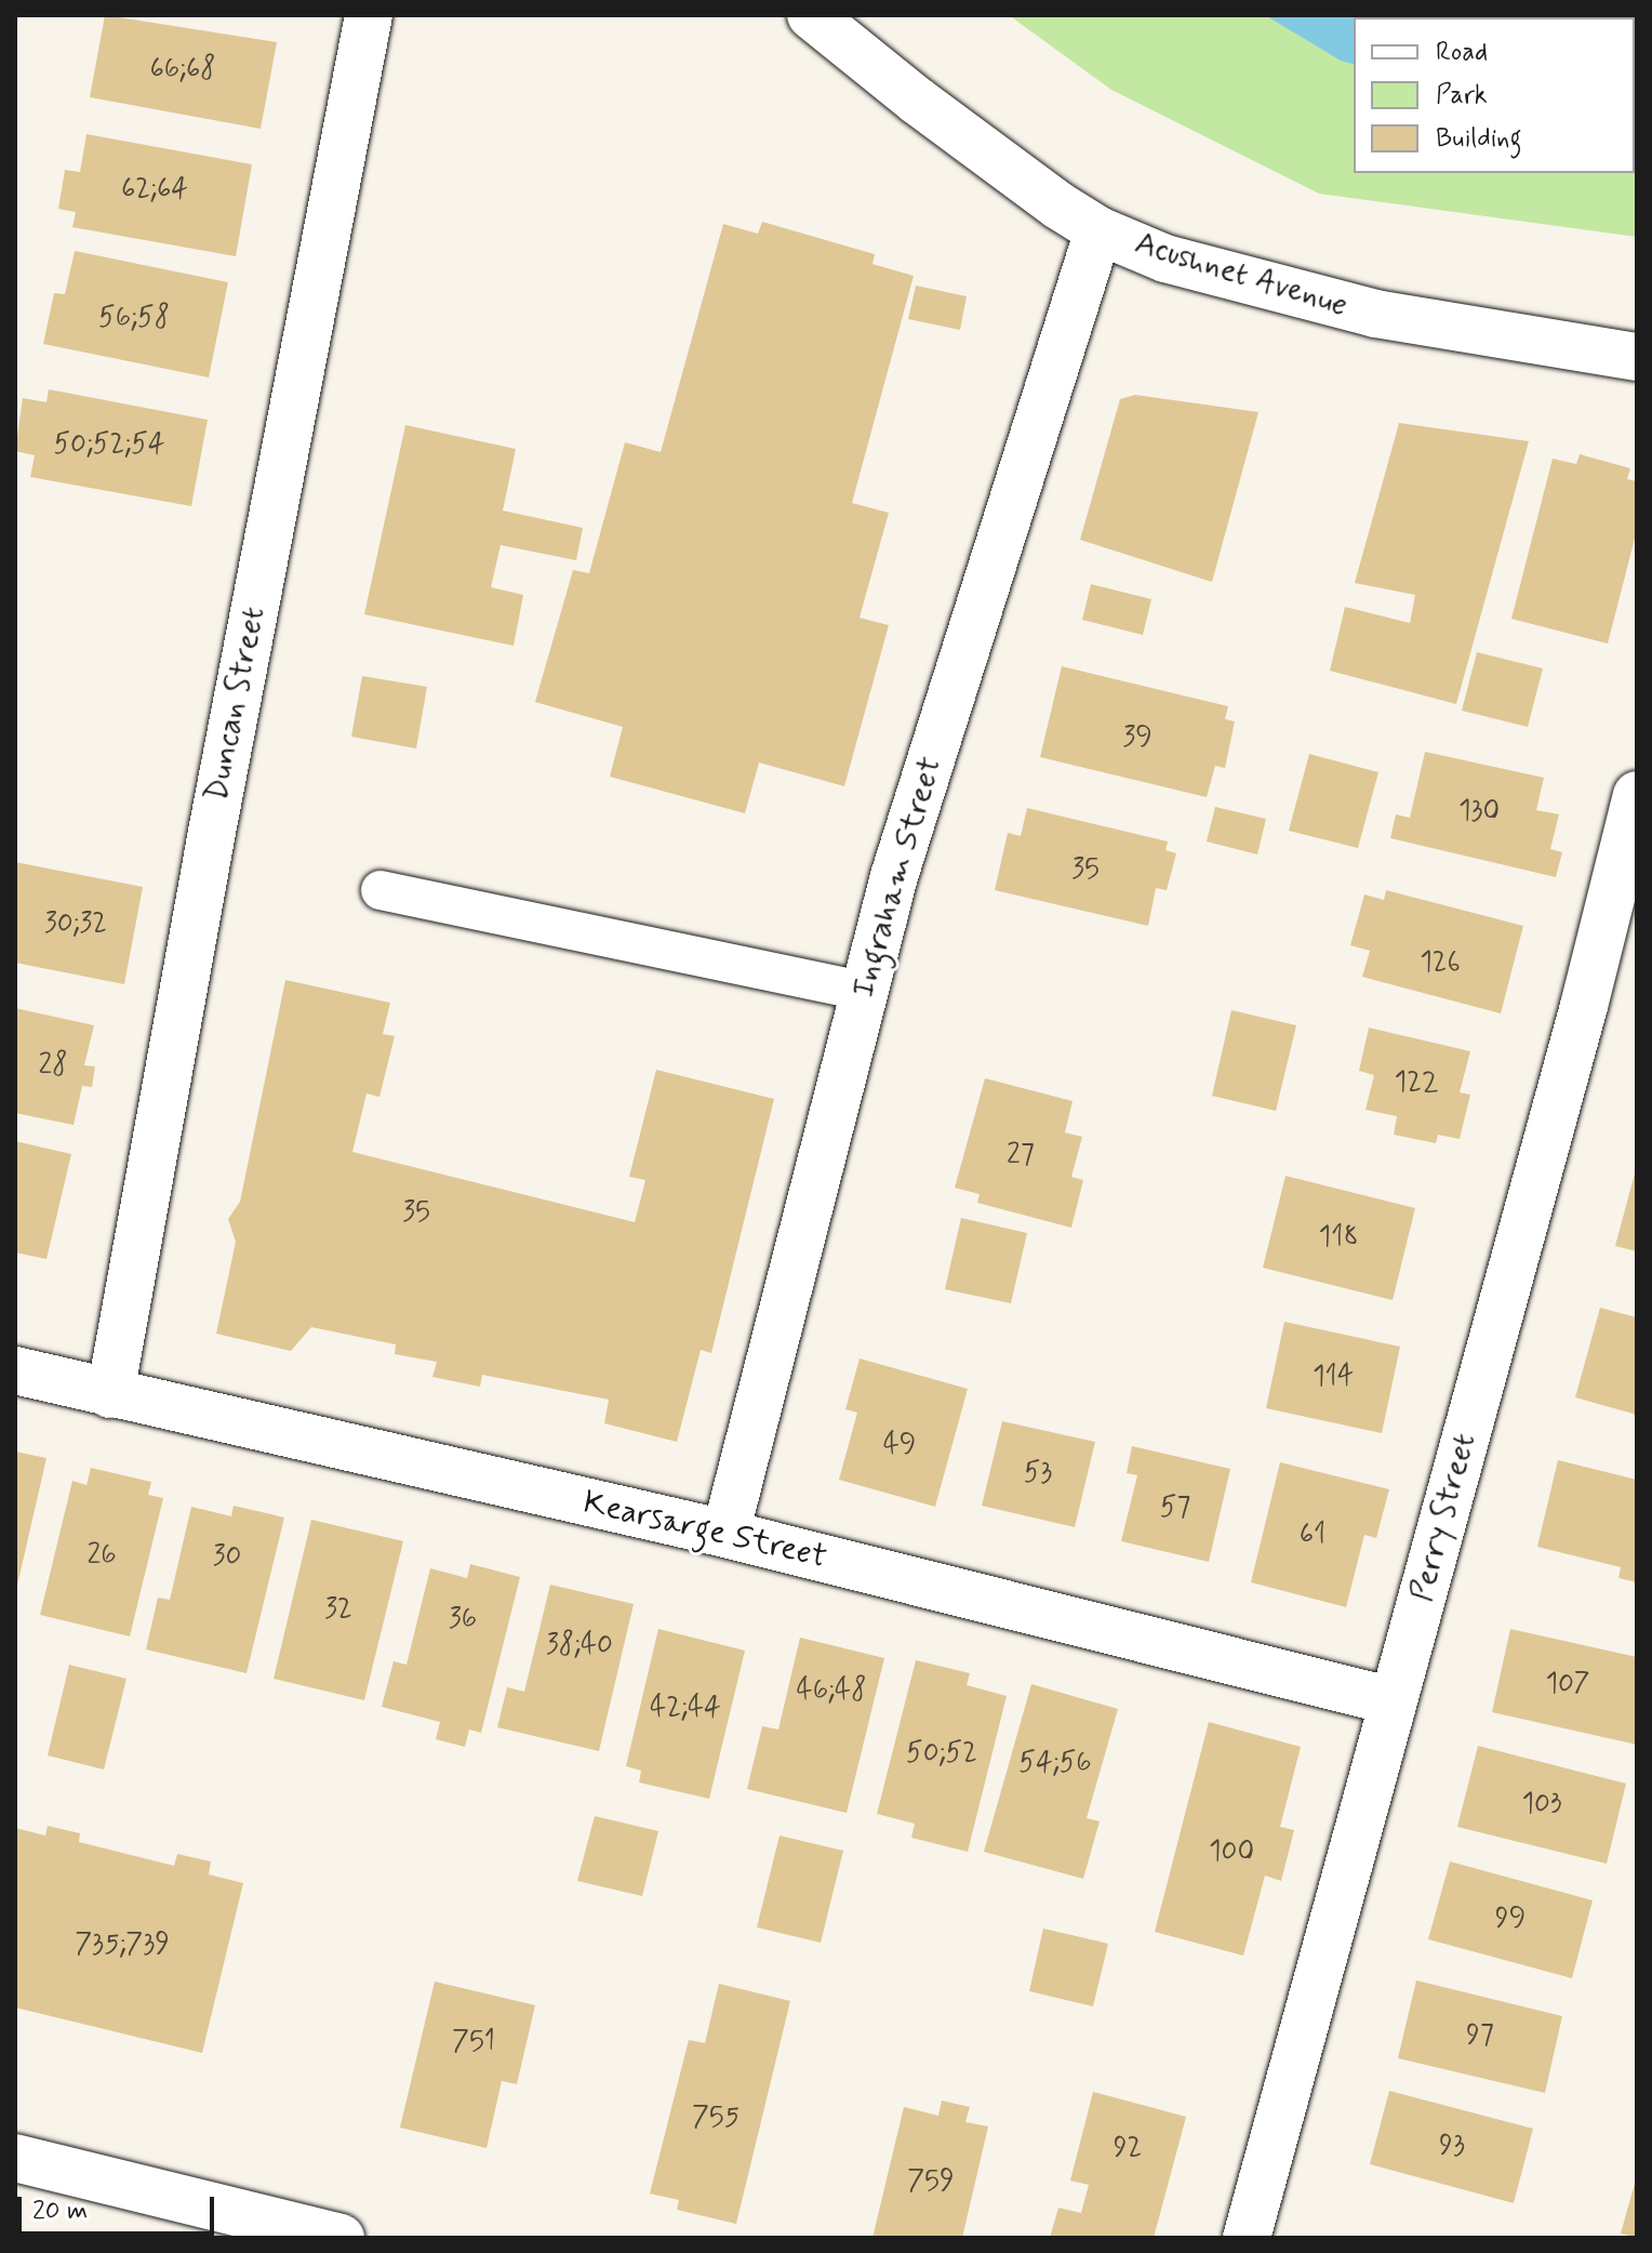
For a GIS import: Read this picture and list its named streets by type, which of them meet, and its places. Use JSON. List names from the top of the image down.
{
  "streets": {
    "street": [
      "Acushnet Avenue",
      "Duncan Street",
      "Ingraham Street",
      "Perry Street",
      "Kearsarge Street"
    ]
  },
  "crossings": [
    ["Acushnet Avenue", "Ingraham Street"],
    ["Duncan Street", "Kearsarge Street"],
    ["Ingraham Street", "Kearsarge Street"],
    ["Perry Street", "Kearsarge Street"]
  ],
  "house_numbers": [
    "66;68",
    "62;64",
    "56;58",
    "50;52;54",
    "39",
    "130",
    "35",
    "30;32",
    "126",
    "28",
    "122",
    "27",
    "35",
    "118",
    "114",
    "49",
    "53",
    "57",
    "61",
    "26",
    "30",
    "32",
    "36",
    "38;40",
    "107",
    "46;48",
    "42;44",
    "50;52",
    "54;56",
    "103",
    "100",
    "99",
    "735;739",
    "97",
    "751",
    "755",
    "93",
    "92",
    "759"
  ],
  "legend": ["Road", "Park", "Building"],
  "scale_bar": "20 m"
}
